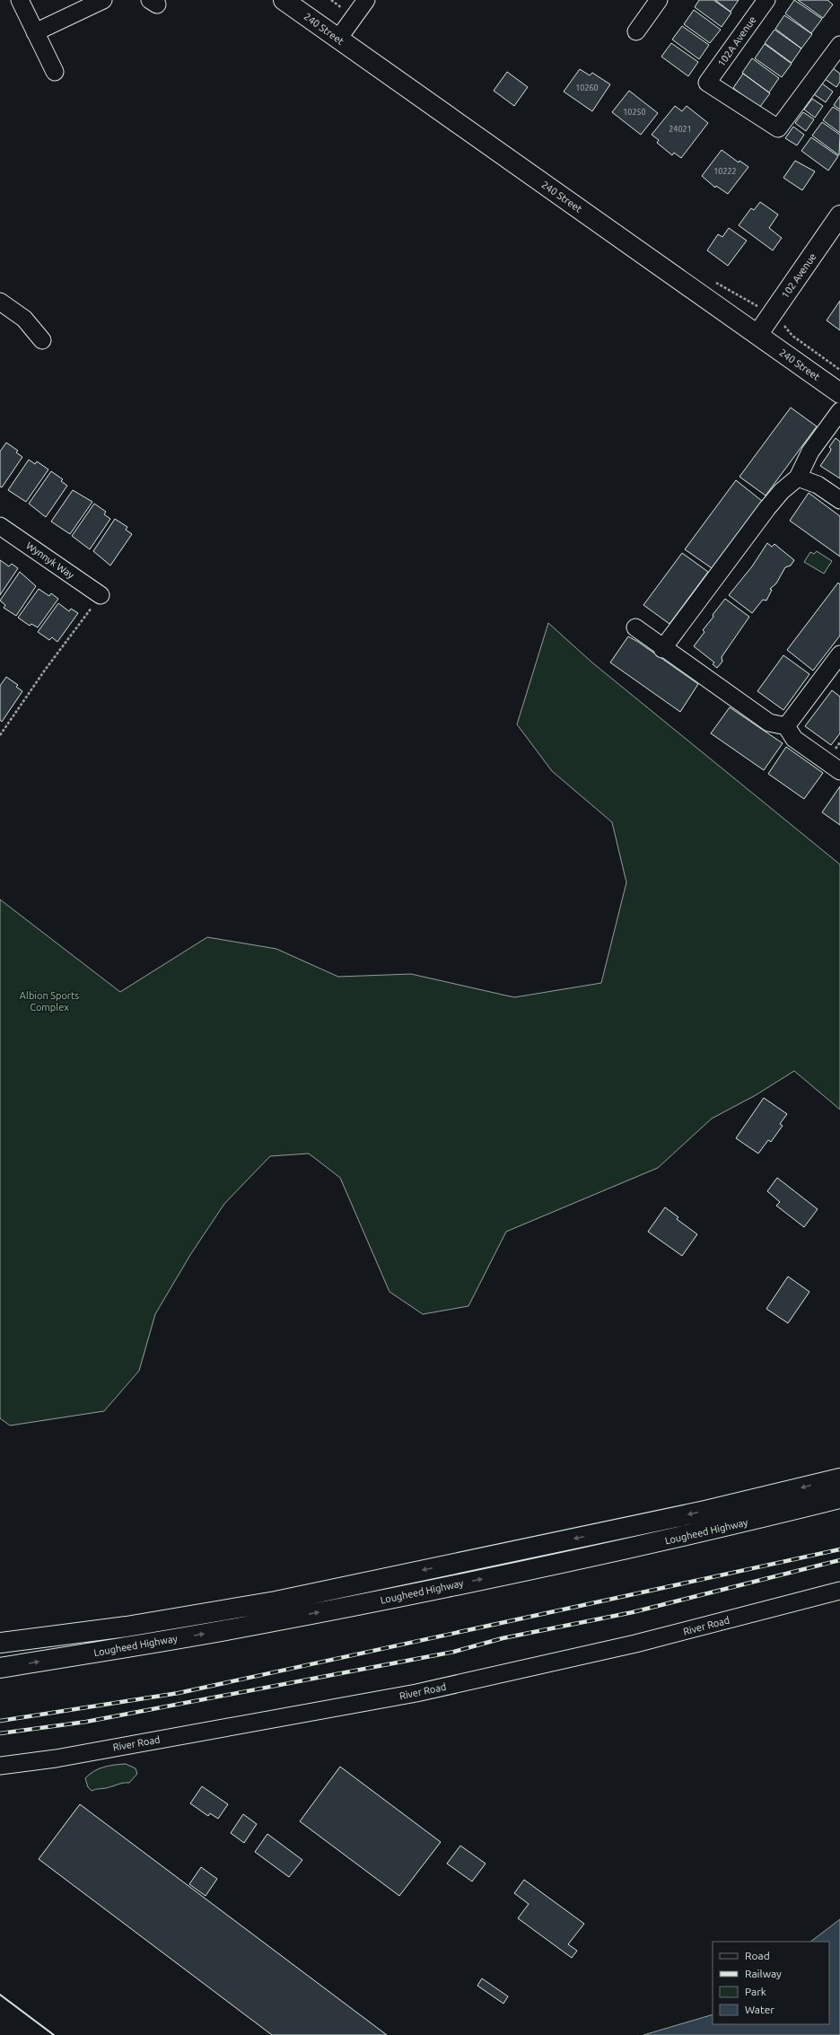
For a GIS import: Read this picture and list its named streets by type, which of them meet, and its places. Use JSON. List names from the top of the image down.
{
  "streets": {
    "main road": ["240 Street", "102 Avenue", "Lougheed Highway"],
    "street": ["102A Avenue", "Wynnyk Way", "River Road"]
  },
  "crossings": [
    ["240 Street", "102 Avenue"]
  ],
  "parks": ["Albion Sports Complex"],
  "house_numbers": [
    "10260",
    "10250",
    "24021",
    "10222"
  ],
  "legend": [
    "Road",
    "Railway",
    "Park",
    "Water"
  ]
}
